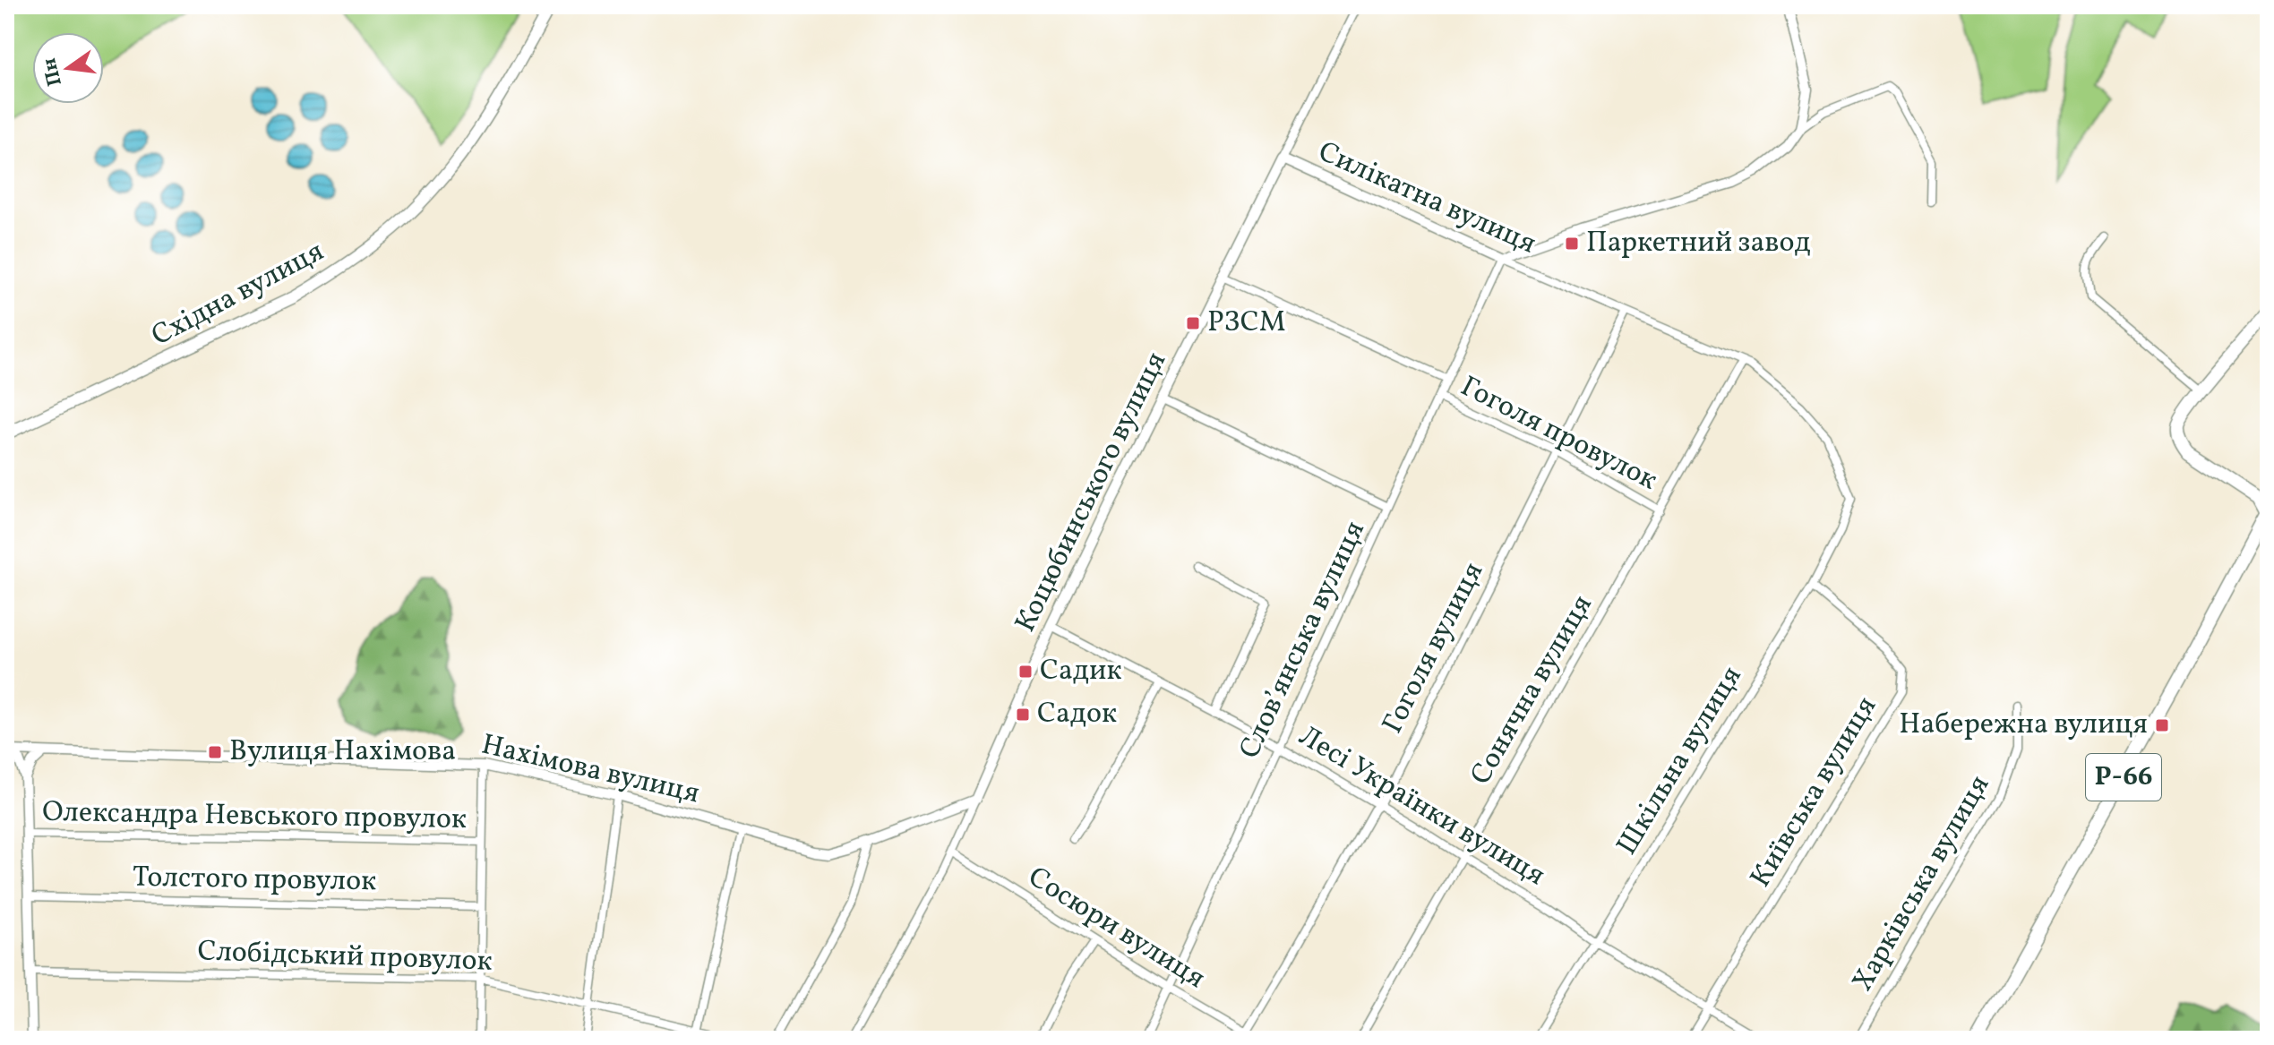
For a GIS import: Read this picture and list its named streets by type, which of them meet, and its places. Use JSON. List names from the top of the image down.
{
  "streets": {
    "main road": ["Східна вулиця", "Р-66"],
    "street": [
      "Силікатна вулиця",
      "Гоголя провулок",
      "Коцюбинського вулиця",
      "Слов’янська вулиця",
      "Гоголя вулиця",
      "Сонячна вулиця",
      "Шкільна вулиця",
      "Нахімова вулиця",
      "Київська вулиця",
      "Лесі Українки вулиця",
      "Олександра Невського провулок",
      "Толстого провулок",
      "Харківська вулиця",
      "Сосюри вулиця",
      "Слобідський провулок"
    ]
  },
  "crossings": [
    ["Силікатна вулиця", "Коцюбинського вулиця"],
    ["Силікатна вулиця", "Слов’янська вулиця"],
    ["Силікатна вулиця", "Гоголя вулиця"],
    ["Силікатна вулиця", "Сонячна вулиця"],
    ["Силікатна вулиця", "Шкільна вулиця"],
    ["Гоголя провулок", "Коцюбинського вулиця"],
    ["Гоголя провулок", "Слов’янська вулиця"],
    ["Гоголя провулок", "Гоголя вулиця"],
    ["Гоголя провулок", "Сонячна вулиця"],
    ["Коцюбинського вулиця", "Нахімова вулиця"],
    ["Коцюбинського вулиця", "Лесі Українки вулиця"],
    ["Коцюбинського вулиця", "Сосюри вулиця"],
    ["Слов’янська вулиця", "Лесі Українки вулиця"],
    ["Слов’янська вулиця", "Сосюри вулиця"],
    ["Гоголя вулиця", "Лесі Українки вулиця"],
    ["Гоголя вулиця", "Сосюри вулиця"],
    ["Сонячна вулиця", "Лесі Українки вулиця"],
    ["Шкільна вулиця", "Київська вулиця"],
    ["Шкільна вулиця", "Лесі Українки вулиця"],
    ["Київська вулиця", "Лесі Українки вулиця"]
  ],
  "places": {
    "transit": [
      "Паркетний завод",
      "РЗСМ",
      "Садик",
      "Садок",
      "Набережна вулиця",
      "Вулиця Нахімова"
    ]
  },
  "north": "left"
}
